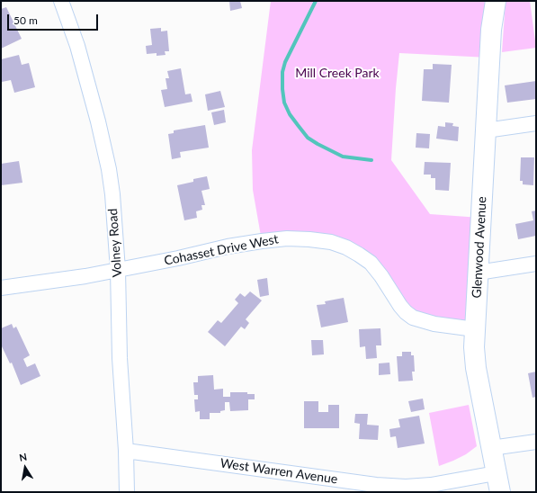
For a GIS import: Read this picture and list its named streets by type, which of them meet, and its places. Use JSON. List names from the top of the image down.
{
  "streets": {
    "main road": ["Glenwood Avenue"],
    "street": ["Volney Road", "Cohasset Drive West", "West Warren Avenue"]
  },
  "crossings": [
    ["Volney Road", "Cohasset Drive West"],
    ["Volney Road", "West Warren Avenue"],
    ["Glenwood Avenue", "Cohasset Drive West"],
    ["Glenwood Avenue", "West Warren Avenue"]
  ],
  "parks": ["Mill Creek Park"],
  "scale_bar": "50 m",
  "north": "top"
}
